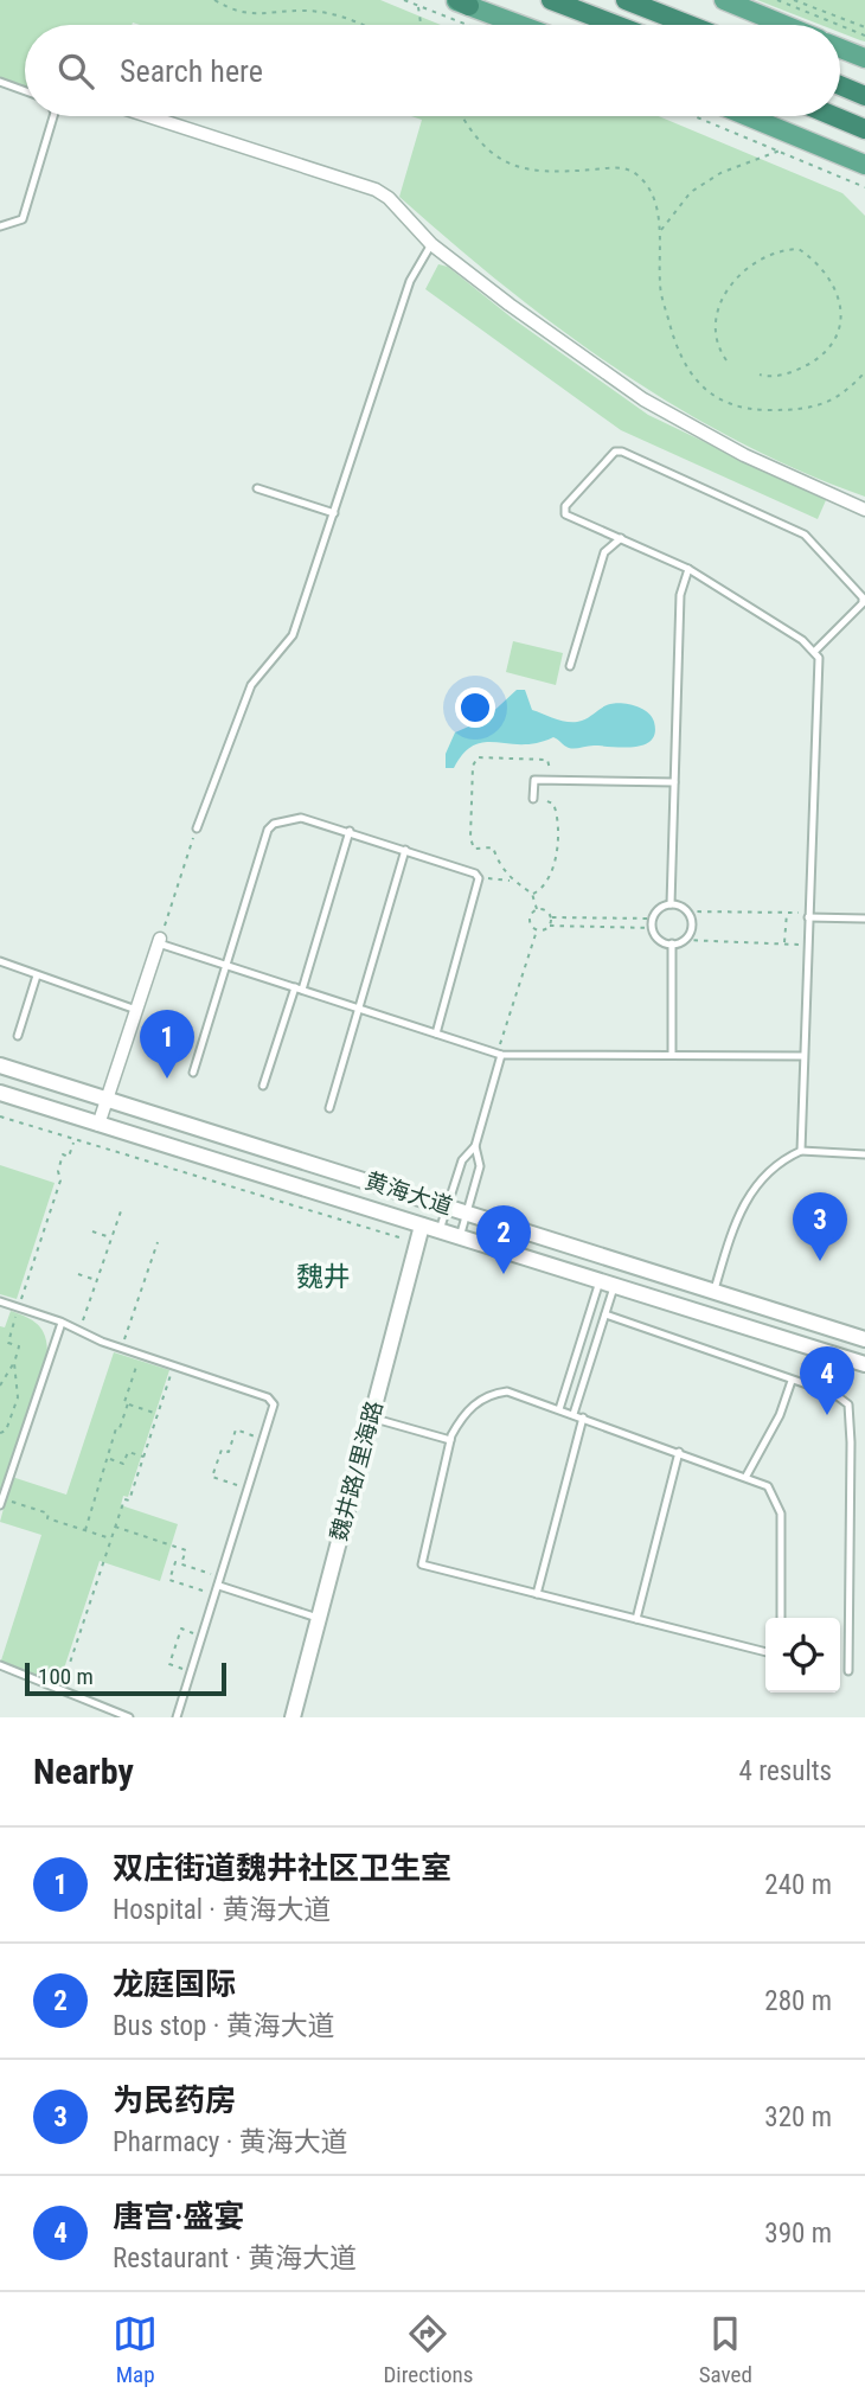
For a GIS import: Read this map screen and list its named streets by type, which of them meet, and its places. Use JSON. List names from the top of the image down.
{
  "streets": {
    "street": ["黄海大道", "魏井路/里海路"]
  },
  "crossings": [
    ["黄海大道", "魏井路/里海路"]
  ],
  "districts": ["魏井"],
  "scale_bar": "100 m",
  "page": {
    "search": "Search here",
    "pins": [
      "1",
      "3",
      "2",
      "4"
    ],
    "scale": "100 m",
    "heading": ["Nearby", "4 results"],
    "list": [
      {
        "mark": "1",
        "name": "双庄街道魏井社区卫生室",
        "note": "Hospital · 黄海大道",
        "value": "240 m"
      },
      {
        "mark": "2",
        "name": "龙庭国际",
        "note": "Bus stop · 黄海大道",
        "value": "280 m"
      },
      {
        "mark": "3",
        "name": "为民药房",
        "note": "Pharmacy · 黄海大道",
        "value": "320 m"
      },
      {
        "mark": "4",
        "name": "唐宫·盛宴",
        "note": "Restaurant · 黄海大道",
        "value": "390 m"
      }
    ],
    "nav": ["Map", "Directions", "Saved"]
  }
}
